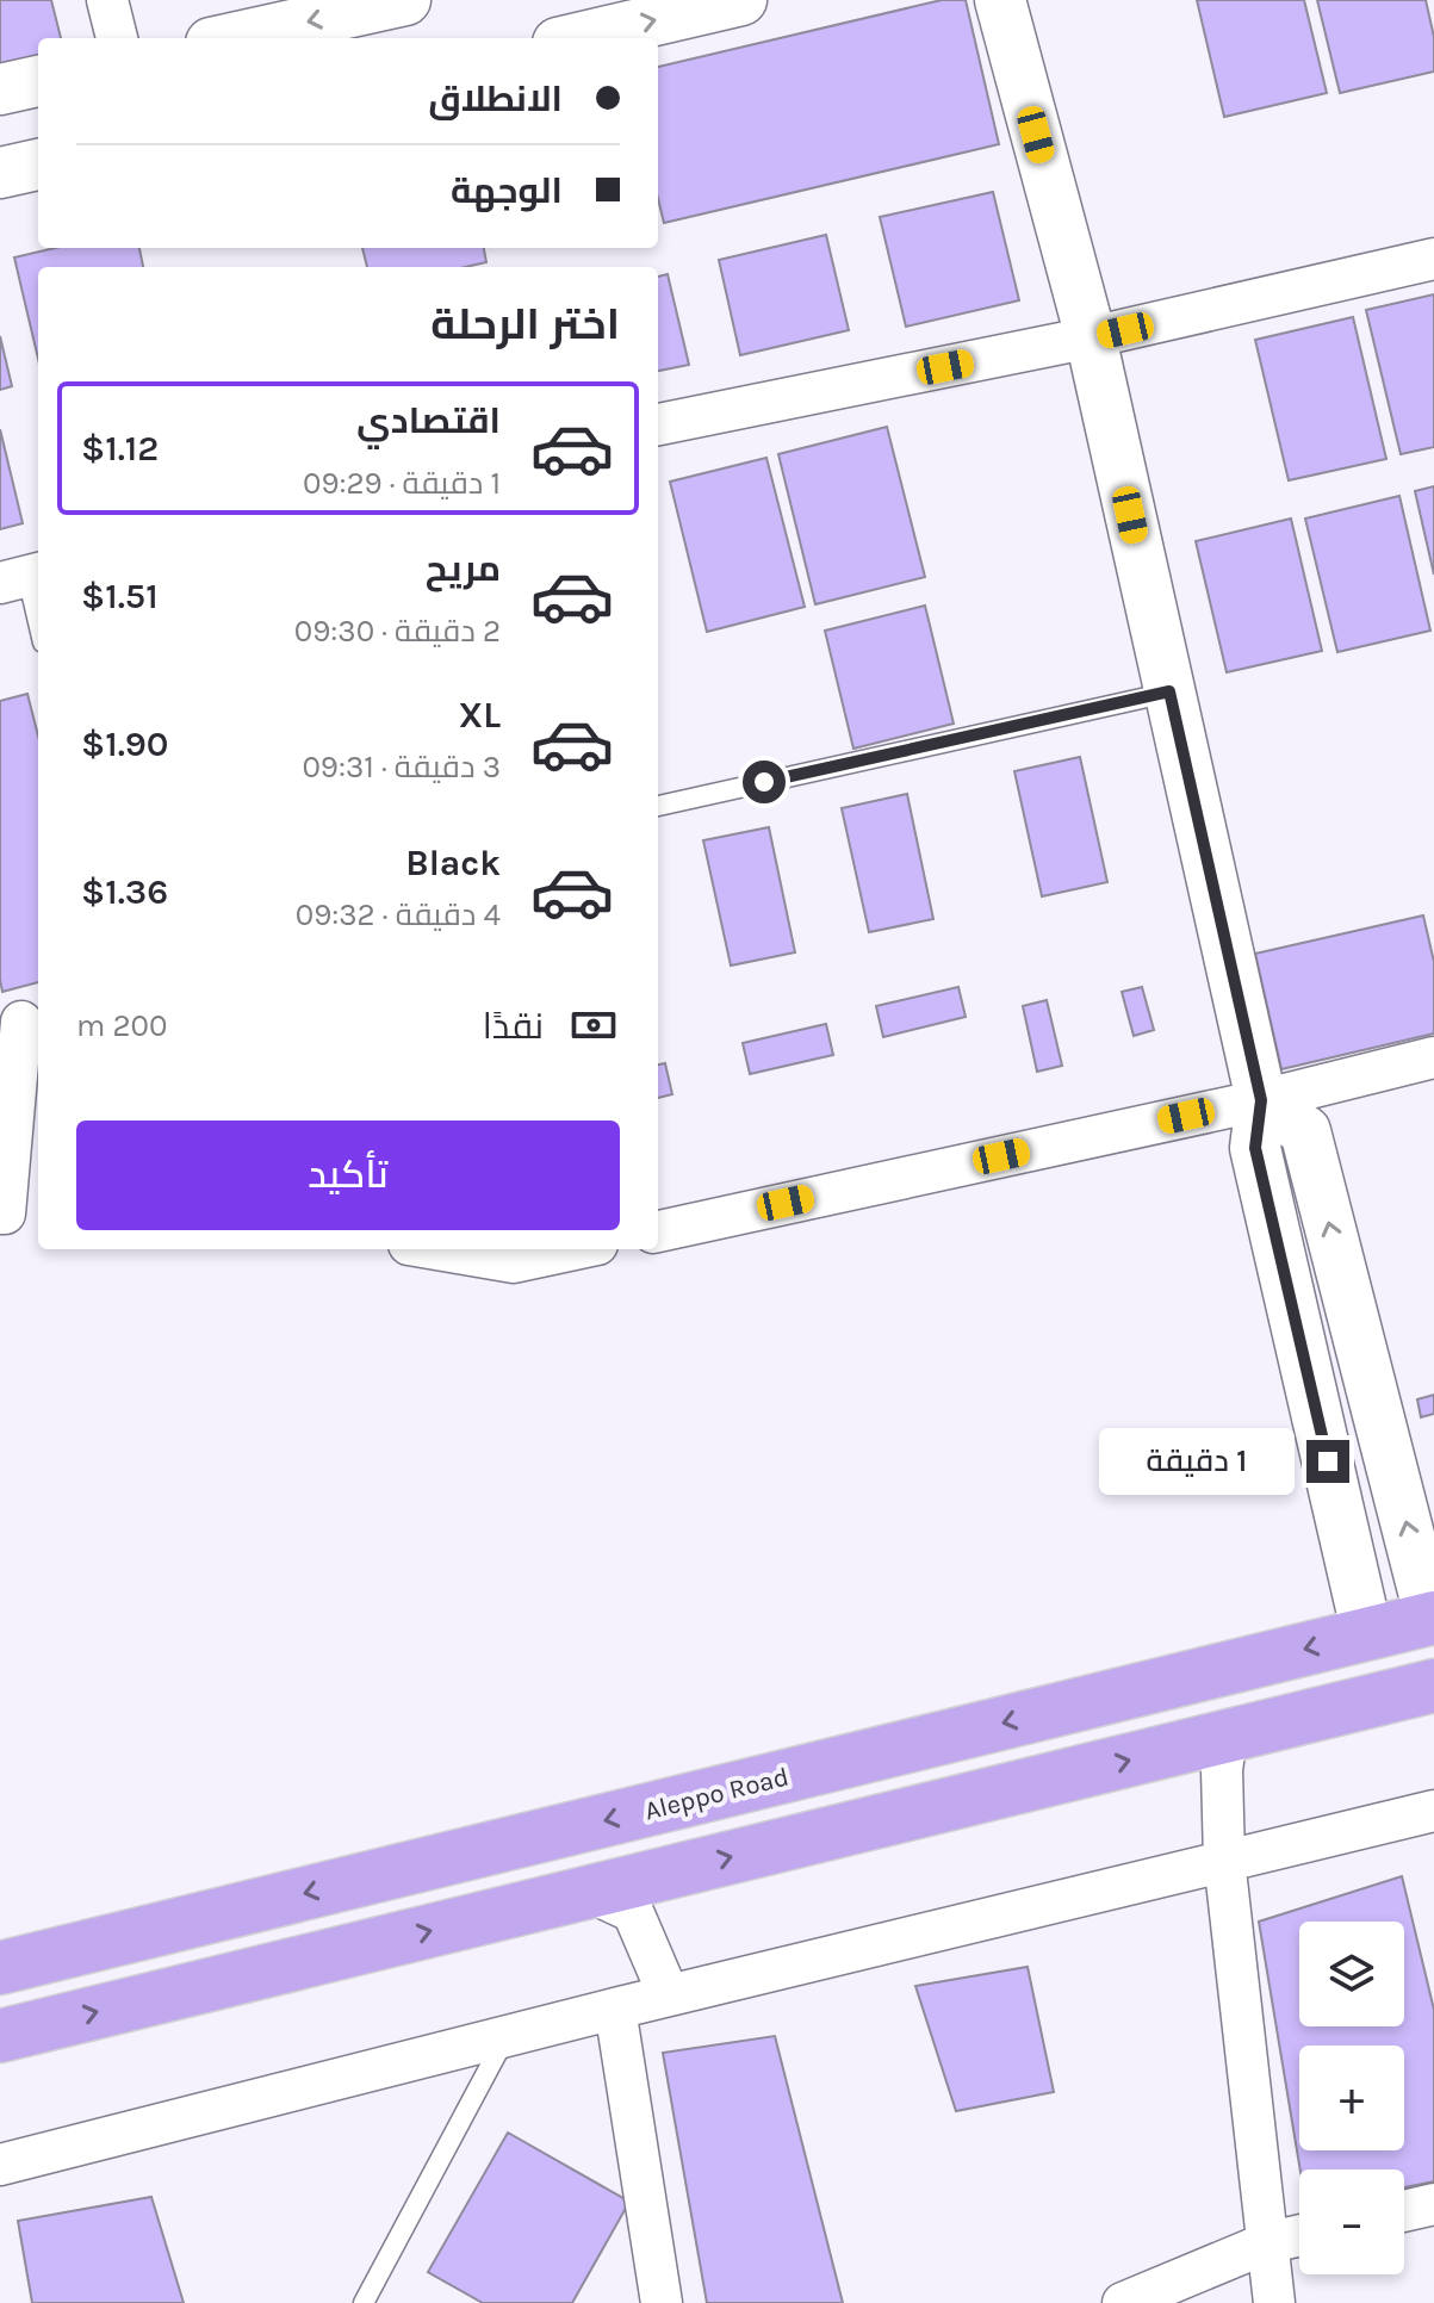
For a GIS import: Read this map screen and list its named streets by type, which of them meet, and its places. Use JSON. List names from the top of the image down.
{
  "streets": {
    "main road": ["Aleppo Road"]
  },
  "page": {
    "banner": ["الانطلاق", "الوجهة"],
    "heading": "اختر الرحلة",
    "list": [
      {
        "name": "اقتصادي",
        "note": "1 دقيقة · 09:29",
        "value": "$1.12"
      },
      {
        "name": "مريح",
        "note": "2 دقيقة · 09:30",
        "value": "$1.51"
      },
      {
        "name": "XL",
        "note": "3 دقيقة · 09:31",
        "value": "$1.90"
      },
      {
        "name": "Black",
        "note": "4 دقيقة · 09:32",
        "value": "$1.36"
      }
    ],
    "pay": ["نقدًا", "200 m"],
    "buttons": "تأكيد",
    "bubble": "1 دقيقة",
    "map_buttons": ["+", "−"]
  }
}
